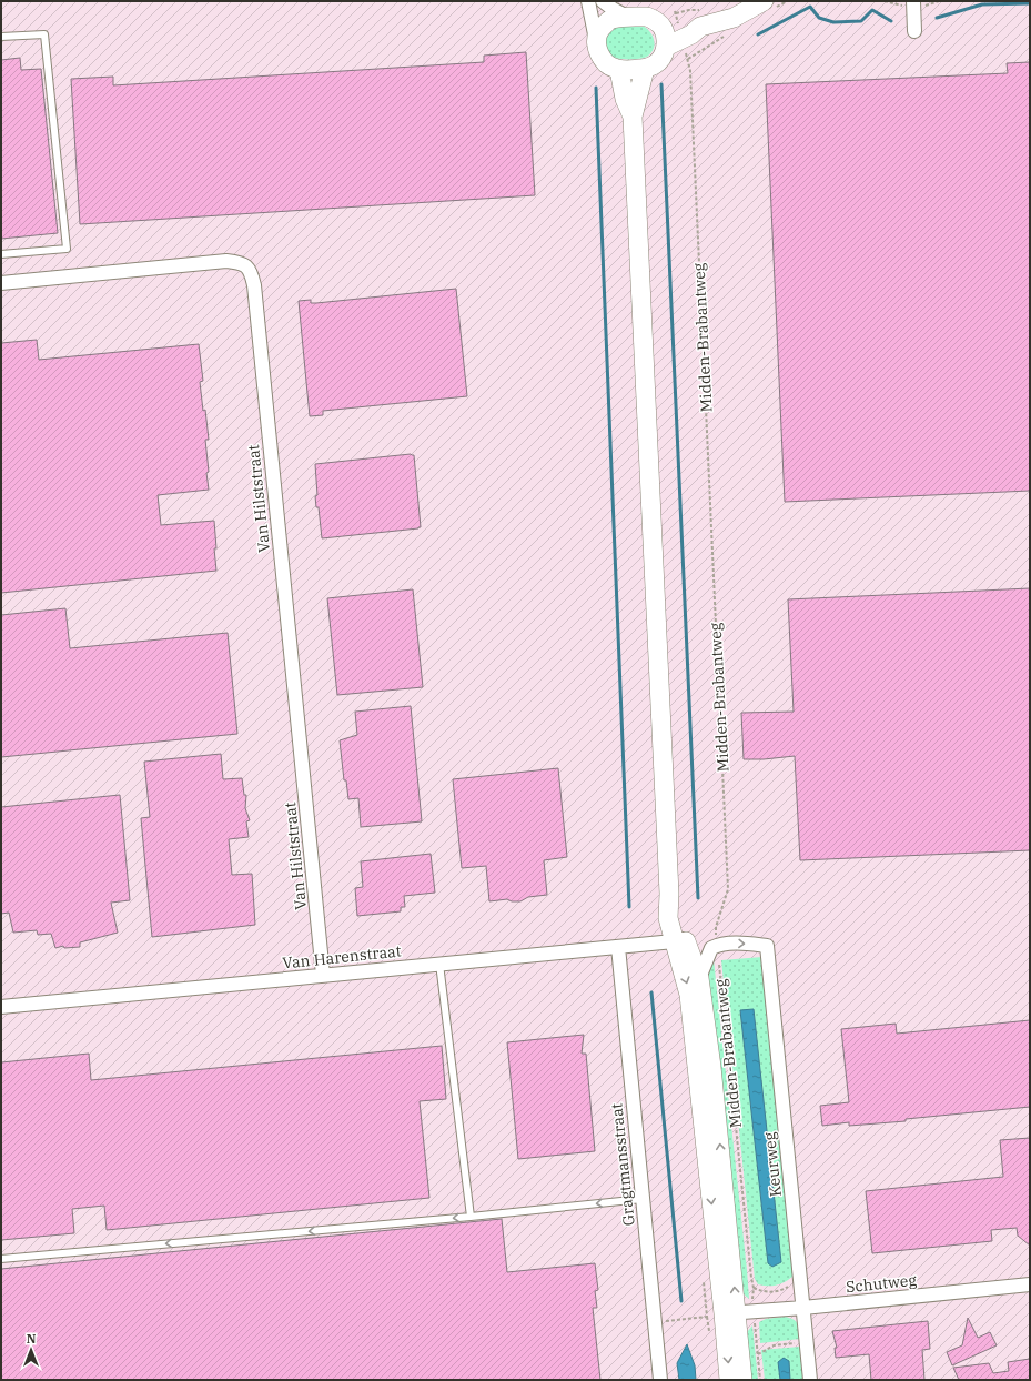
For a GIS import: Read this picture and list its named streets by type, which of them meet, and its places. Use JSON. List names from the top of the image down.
{
  "streets": {
    "street": [
      "Midden-Brabantweg",
      "Van Hilststraat",
      "Van Harenstraat",
      "Gragtmansstraat",
      "Keurweg",
      "Schutweg"
    ]
  },
  "crossings": [
    ["Midden-Brabantweg", "Van Harenstraat"],
    ["Midden-Brabantweg", "Keurweg"],
    ["Midden-Brabantweg", "Schutweg"],
    ["Van Hilststraat", "Van Harenstraat"],
    ["Van Harenstraat", "Gragtmansstraat"],
    ["Keurweg", "Schutweg"]
  ],
  "one_way": ["Keurweg"],
  "north": "top"
}
